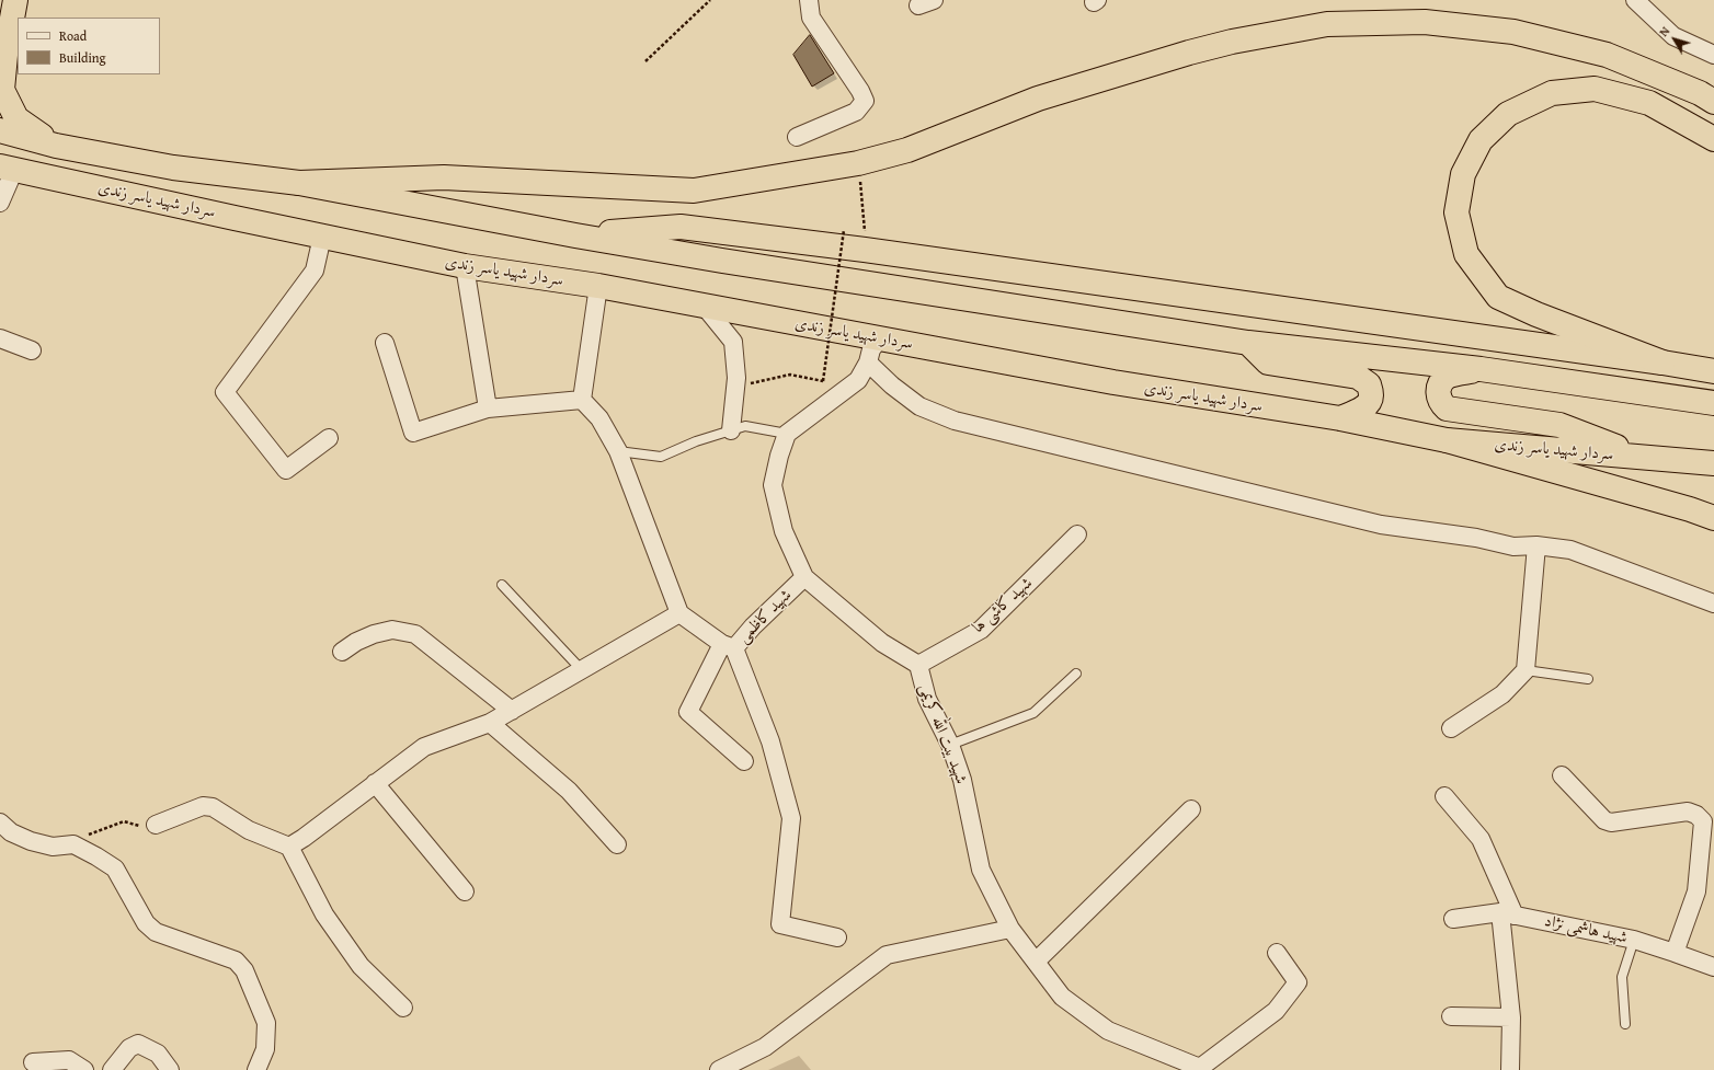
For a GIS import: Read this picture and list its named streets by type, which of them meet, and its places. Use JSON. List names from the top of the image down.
{
  "streets": {
    "highway": ["سردار شهید یاسر زندی"],
    "street": [
      "شهید کاشی ها",
      "شهید کاظمی",
      "شهید بیت الله کریمی",
      "شهید هاشمی نژاد"
    ]
  },
  "crossings": [
    ["شهید کاشی ها", "شهید بیت الله کریمی"],
    ["شهید کاظمی", "شهید بیت الله کریمی"]
  ],
  "legend": ["Road", "Building"],
  "north": "top left"
}
